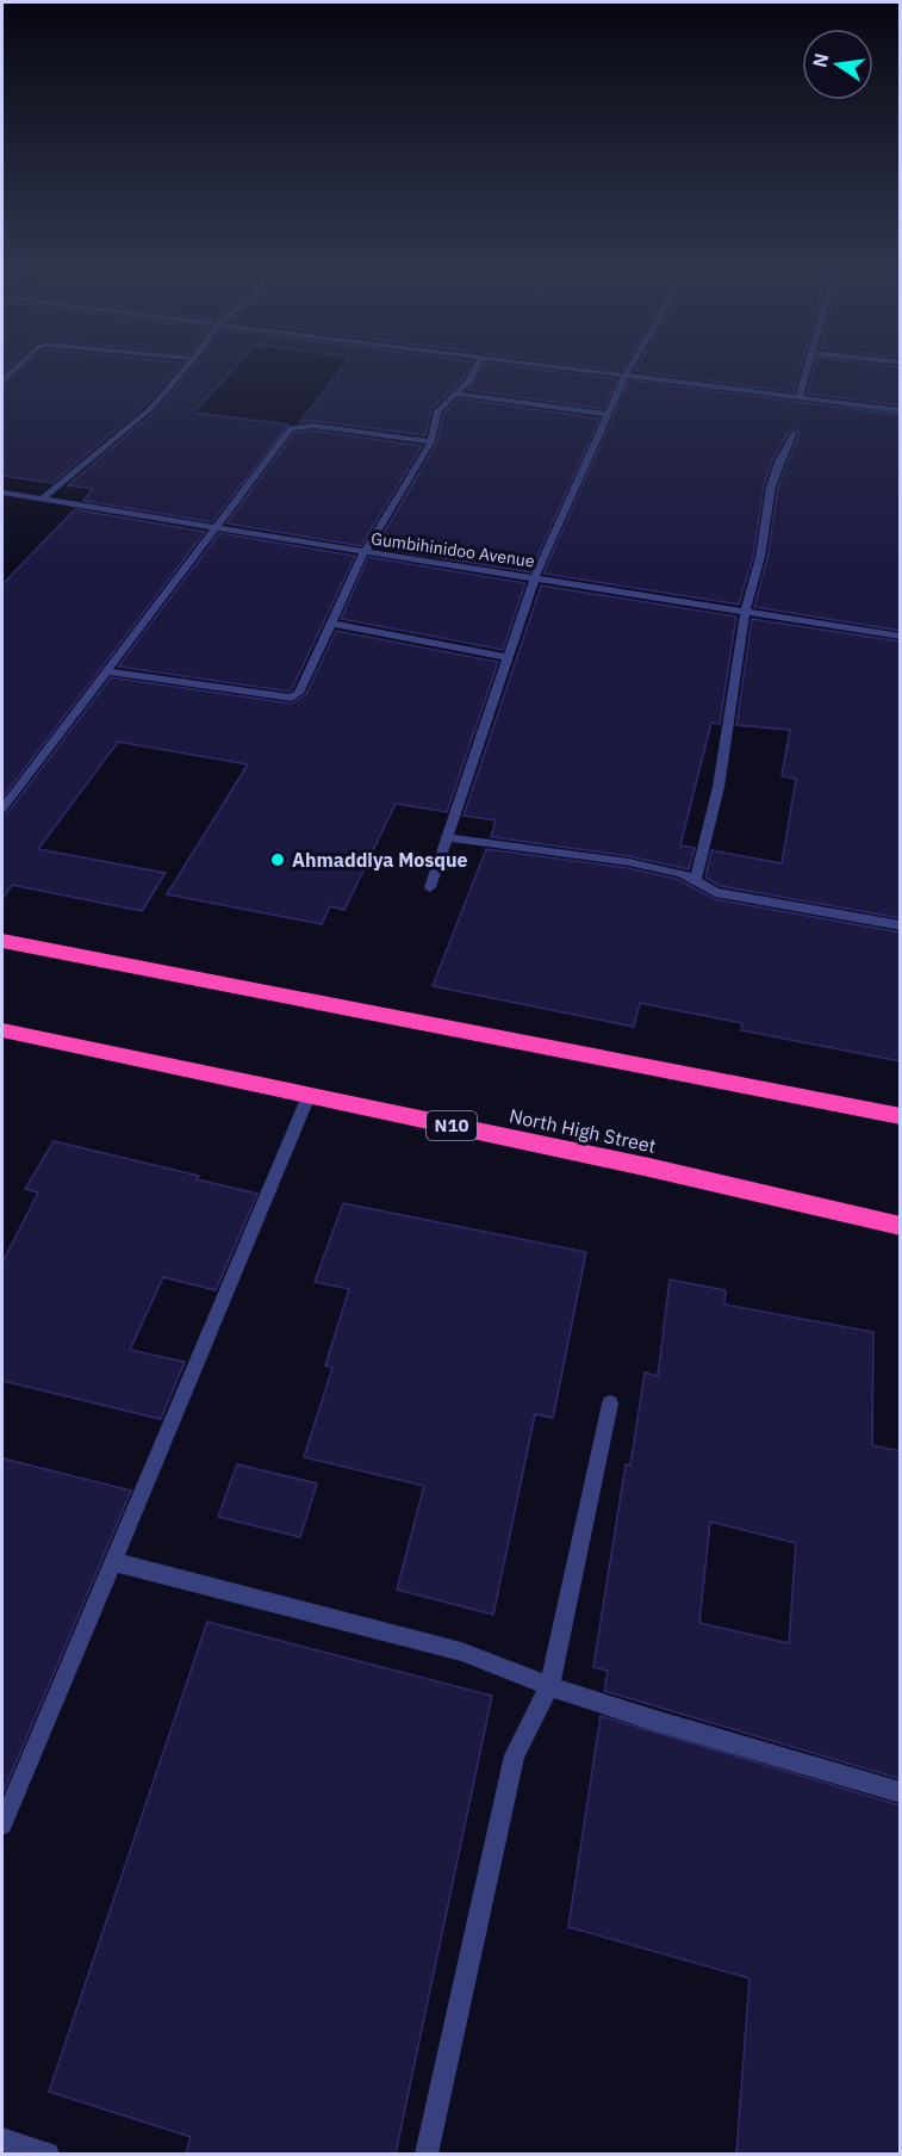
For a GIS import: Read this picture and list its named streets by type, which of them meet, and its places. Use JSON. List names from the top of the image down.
{
  "streets": {
    "highway": ["N10", "North High Street"],
    "street": ["Gumbihinidoo Avenue"]
  },
  "places": ["Ahmaddiya Mosque"],
  "north": "left"
}
